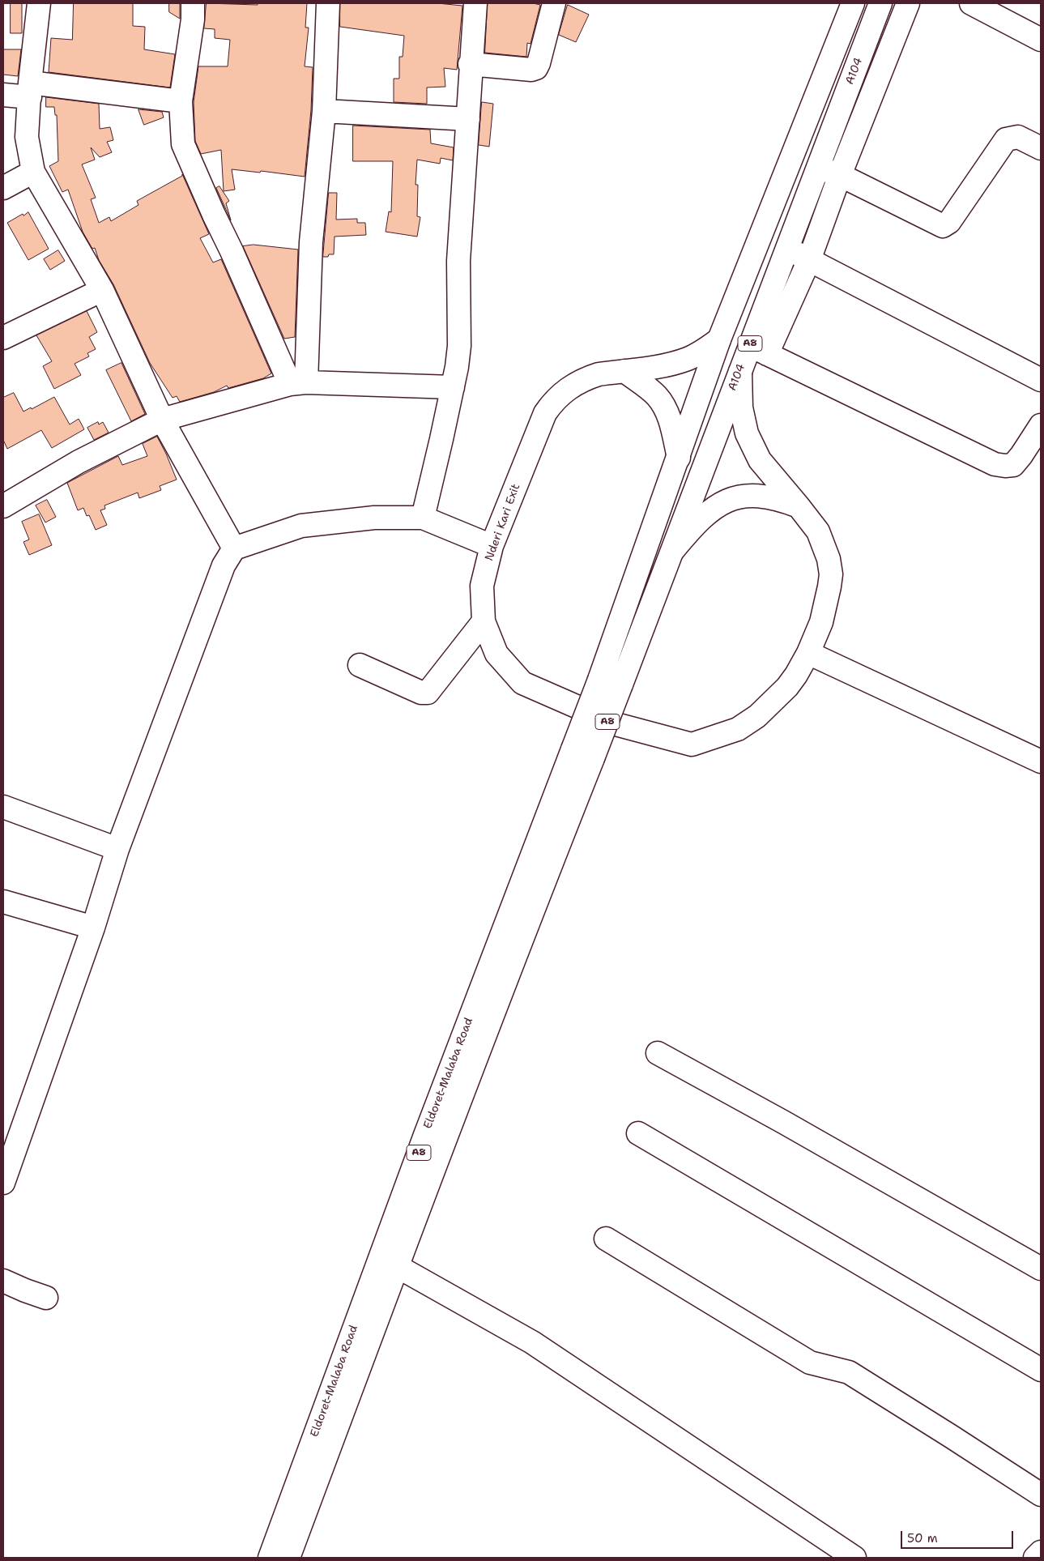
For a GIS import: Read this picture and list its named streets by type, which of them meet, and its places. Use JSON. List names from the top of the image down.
{
  "streets": {
    "main road": [
      "A104",
      "A8",
      "Nderi Kari Exit",
      "Eldoret-Malaba Road"
    ]
  },
  "crossings": [
    ["A104", "Eldoret-Malaba Road"],
    ["A8", "Nderi Kari Exit"],
    ["A8", "Eldoret-Malaba Road"]
  ],
  "scale_bar": "50 m"
}
